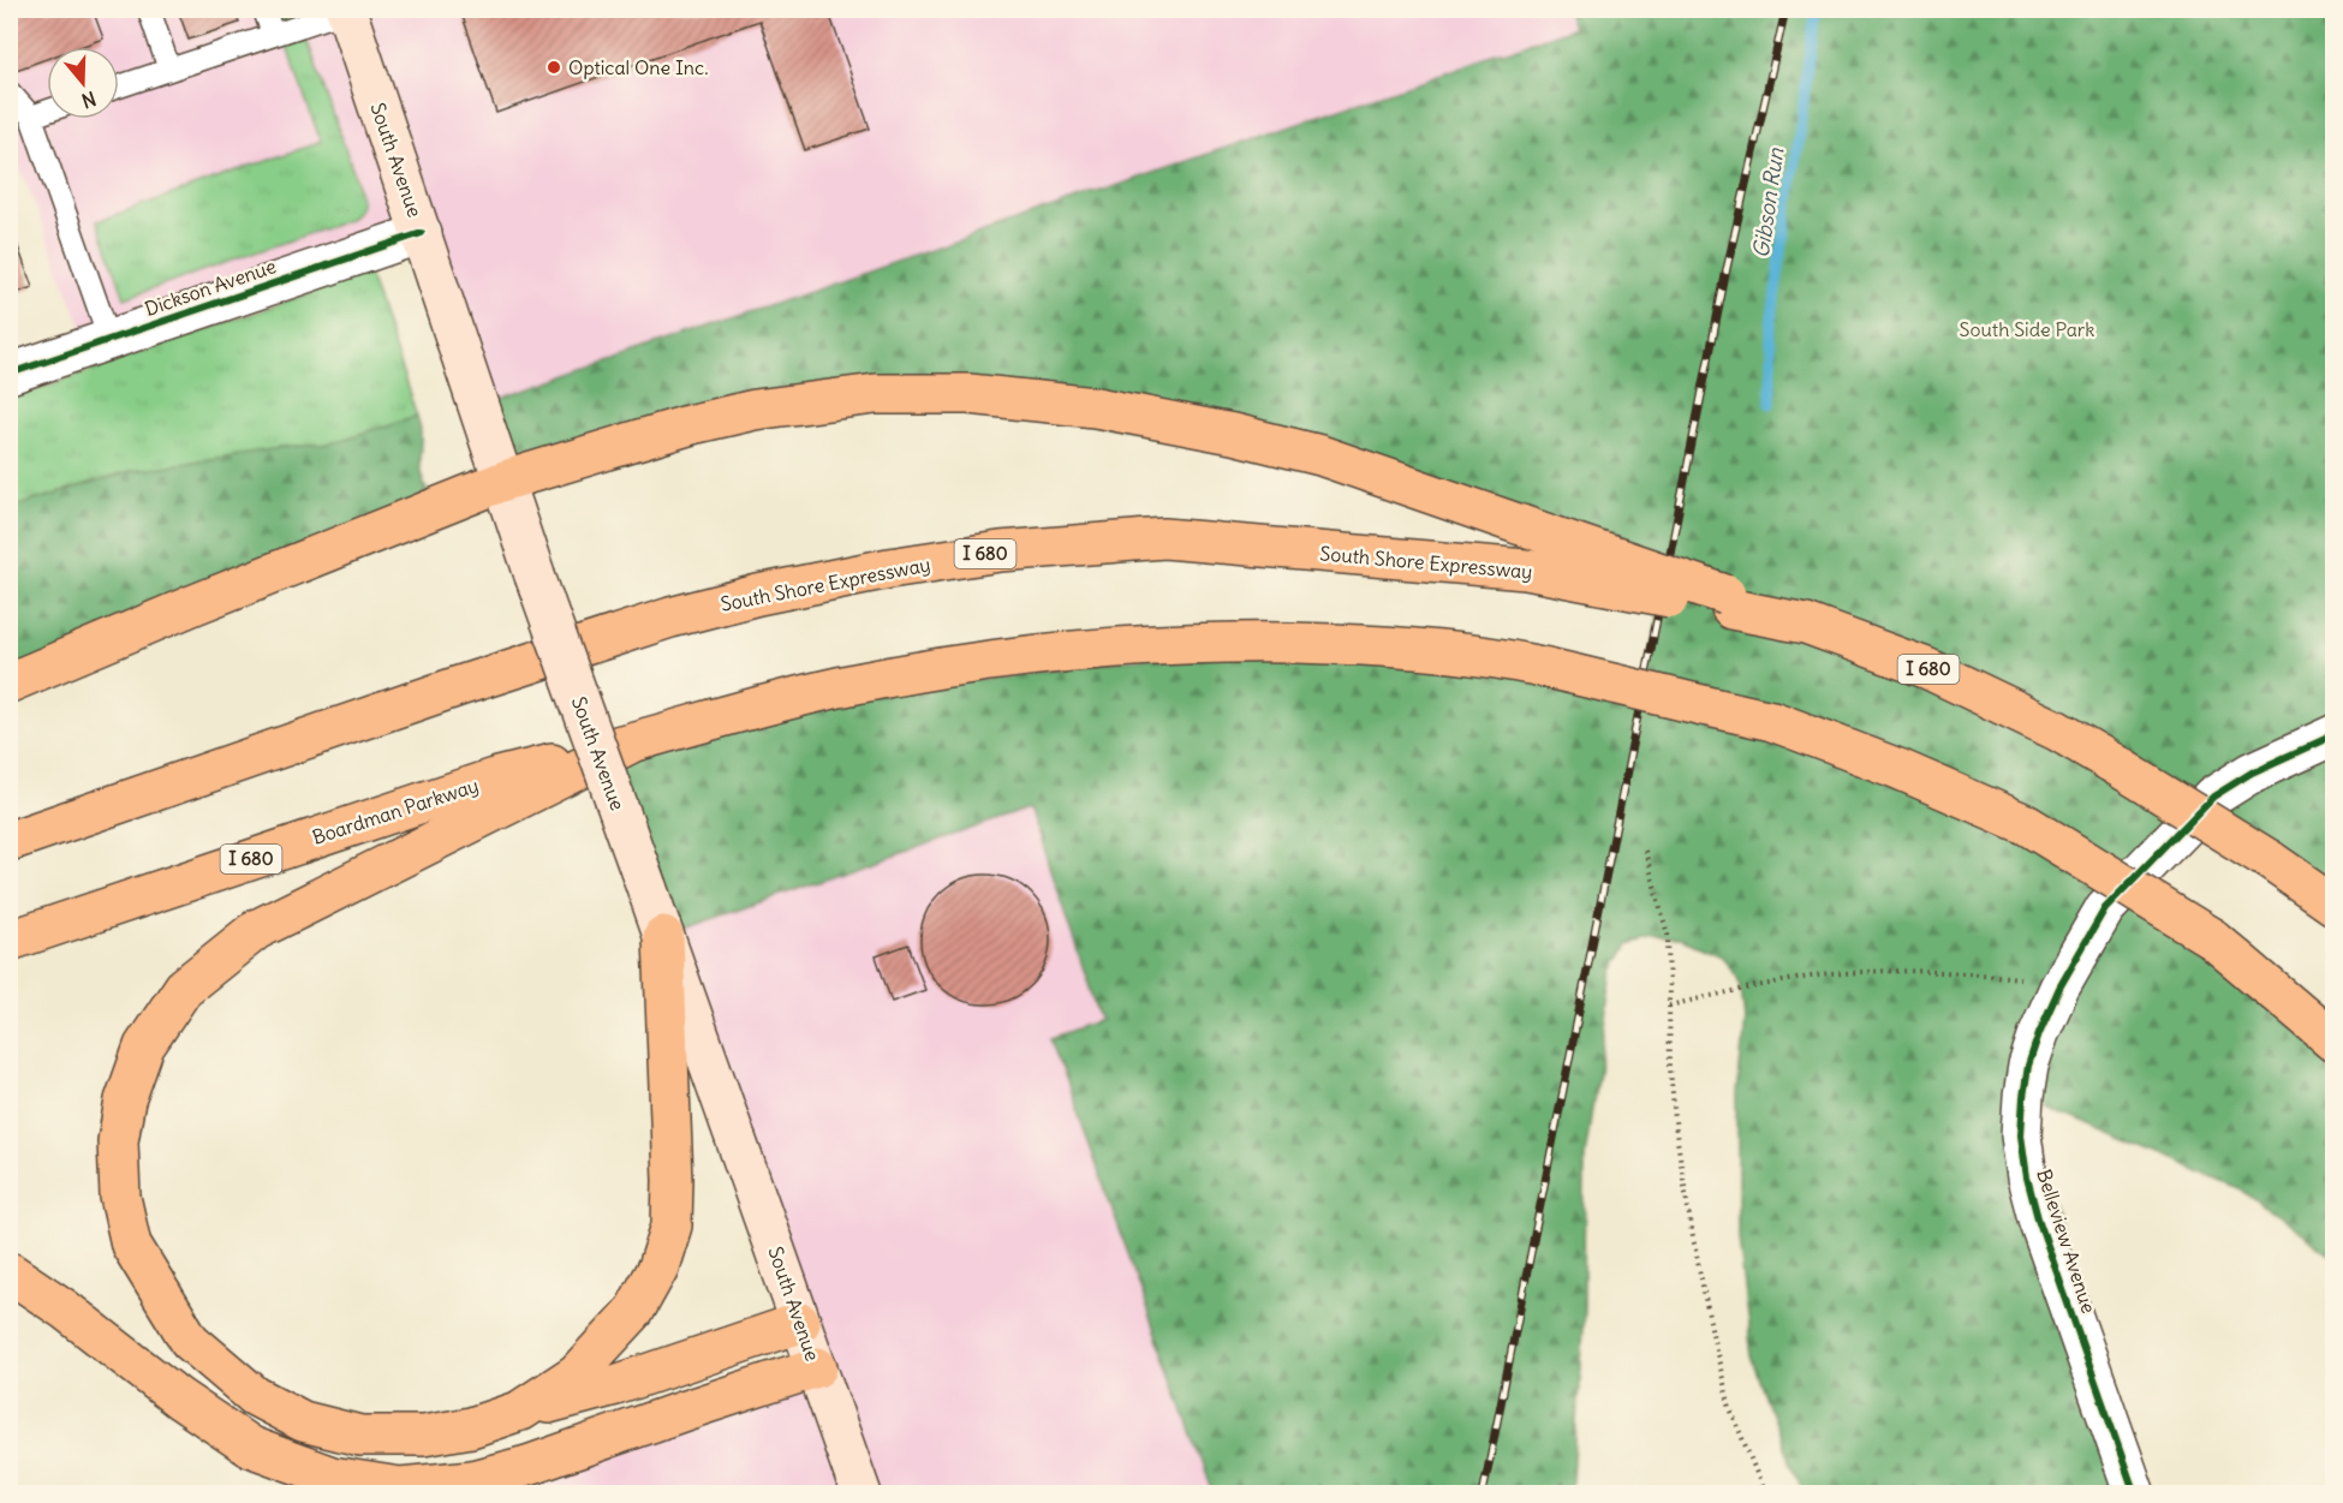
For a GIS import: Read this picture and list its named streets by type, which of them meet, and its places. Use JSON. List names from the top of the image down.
{
  "streets": {
    "highway": ["I 680", "South Shore Expressway", "Boardman Parkway"],
    "main road": ["South Avenue"],
    "street": ["Dickson Avenue", "Belleview Avenue"]
  },
  "crossings": [
    ["South Avenue", "Dickson Avenue"],
    ["I 680", "Boardman Parkway"]
  ],
  "water": ["Gibson Run"],
  "parks": ["South Side Park"],
  "places": ["Optical One Inc."],
  "north": "bottom"
}
